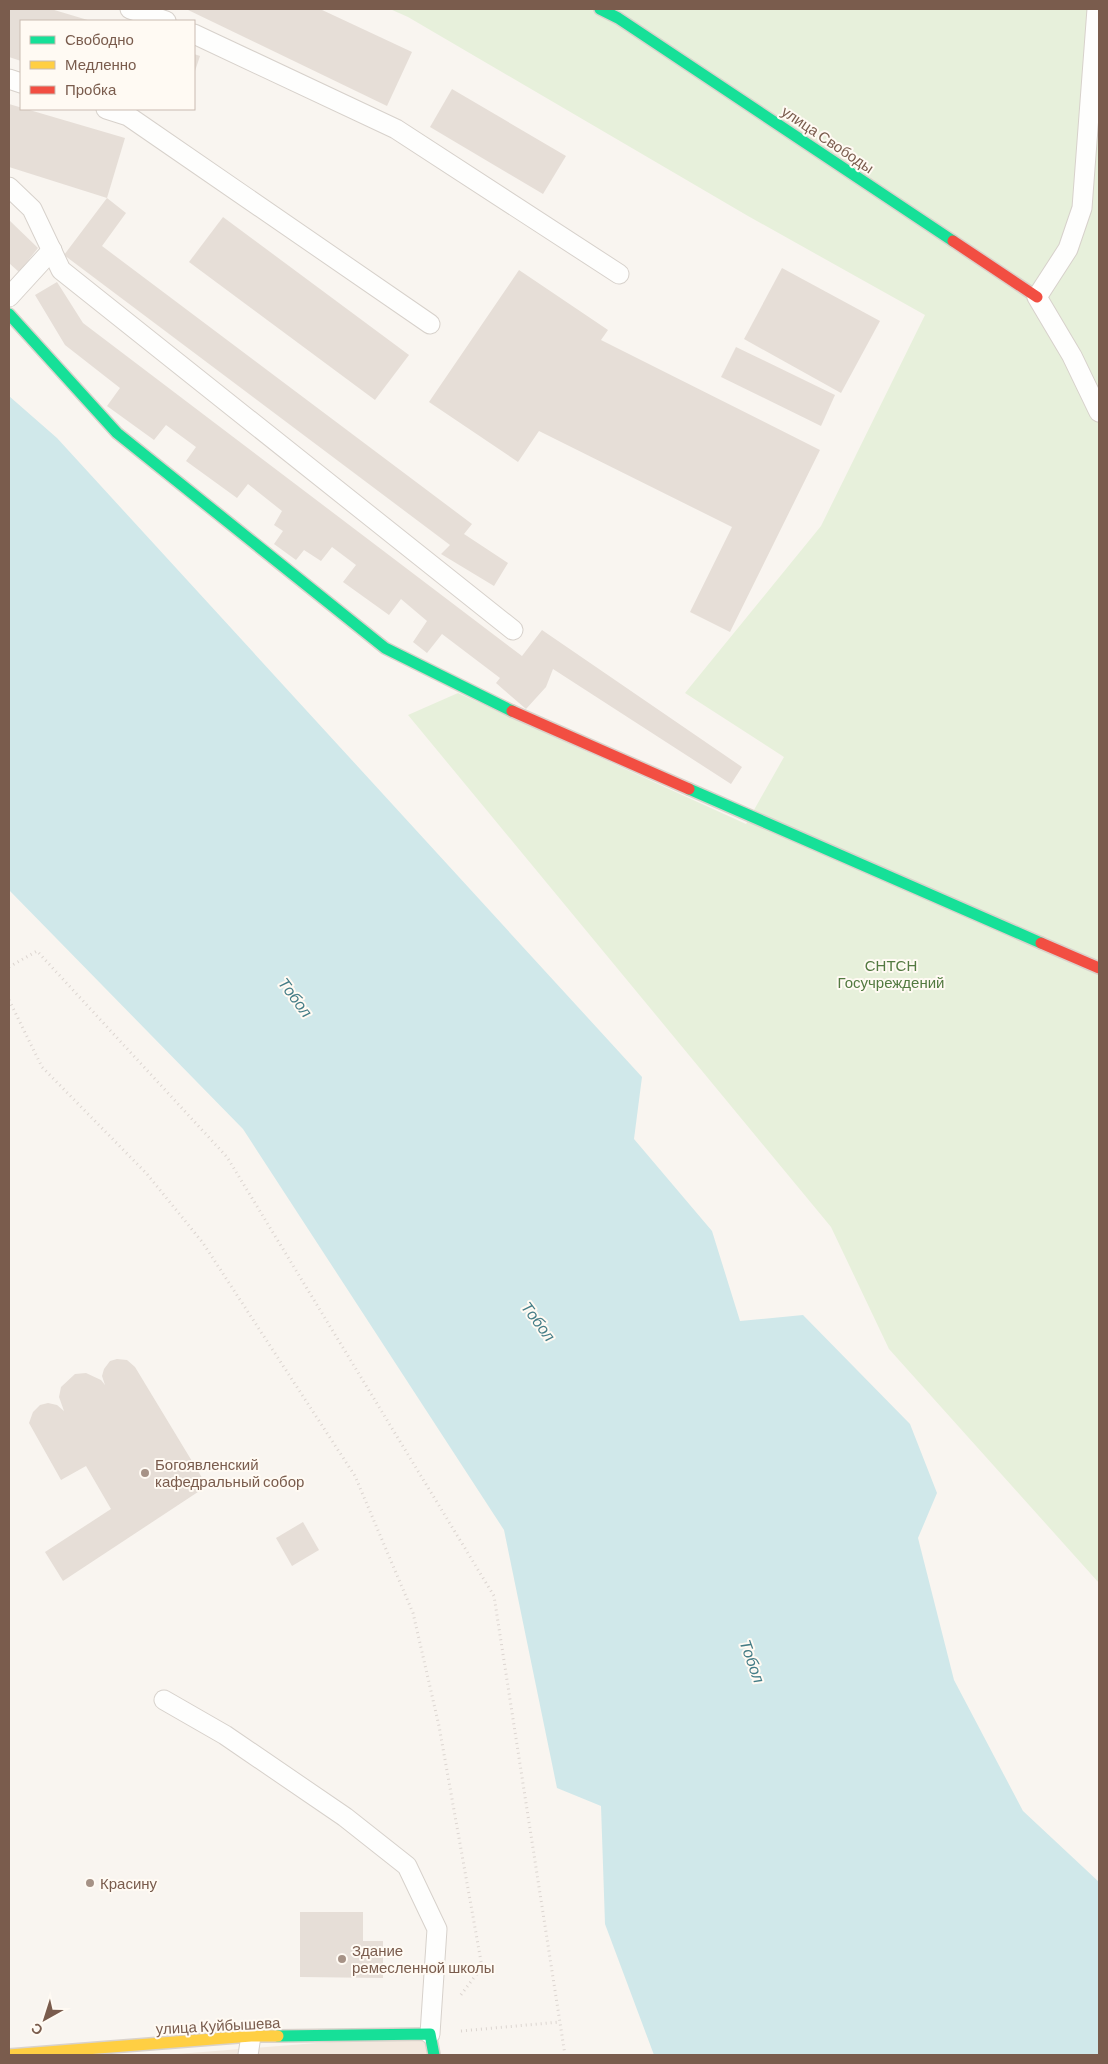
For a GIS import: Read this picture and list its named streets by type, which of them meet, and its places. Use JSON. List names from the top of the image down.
{
  "streets": {
    "street": ["улица Свободы", "улица Куйбышева"]
  },
  "water": ["Тобол"],
  "parks": ["СНТСН Госучреждений"],
  "places": ["Богоявленский кафедральный собор", "Красину", "Здание ремесленной школы"],
  "legend": ["Свободно", "Медленно", "Пробка"],
  "north": "bottom left"
}
